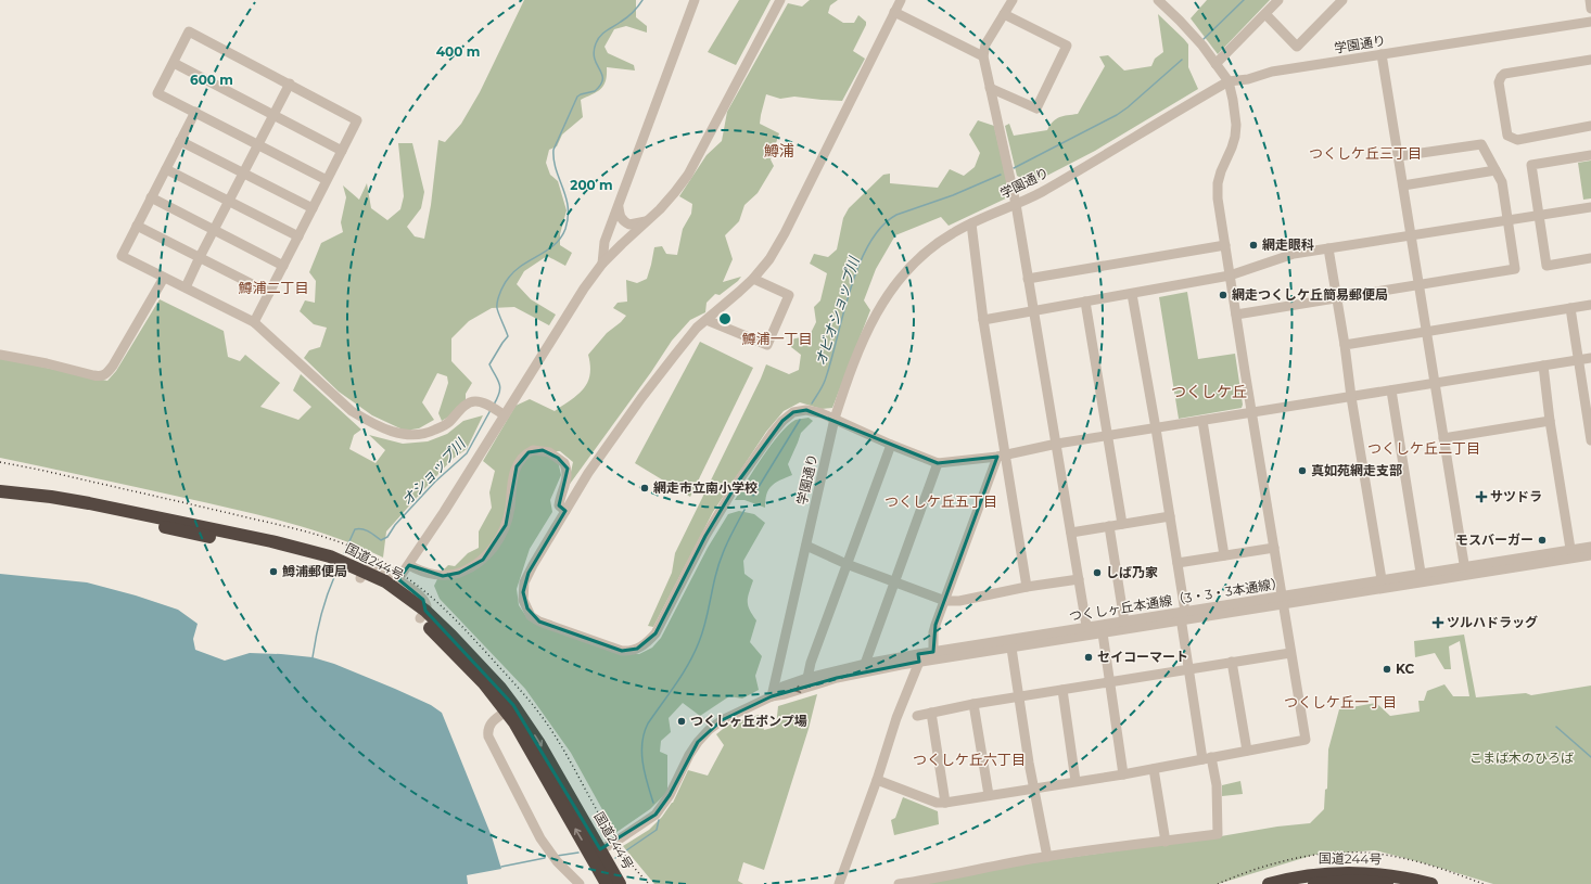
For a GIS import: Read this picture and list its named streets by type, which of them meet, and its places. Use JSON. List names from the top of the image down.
{
  "streets": {
    "highway": ["国道244号"],
    "street": ["学園通り", "つくしヶ丘本通線（3・3・3本通線）"]
  },
  "crossings": [
    ["学園通り", "つくしヶ丘本通線（3・3・3本通線）"],
    ["国道244号", "つくしヶ丘本通線（3・3・3本通線）"]
  ],
  "districts": [
    "鱒浦",
    "つくしケ丘三丁目",
    "鱒浦二丁目",
    "鱒浦一丁目",
    "つくしケ丘",
    "つくしケ丘二丁目",
    "つくしケ丘五丁目",
    "つくしケ丘一丁目",
    "つくしケ丘六丁目"
  ],
  "water": ["オビオショップ川", "オショップ川"],
  "parks": ["こまば木のひろば"],
  "places": {
    "other": [
      "網走眼科",
      "網走つくしケ丘簡易郵便局",
      "真如苑網走支部",
      "網走市立南小学校",
      "モスバーガー",
      "鱒浦郵便局",
      "しば乃家",
      "セイコーマート",
      "KC",
      "つくしヶ丘ポンプ場"
    ],
    "health": ["サツドラ", "ツルハドラッグ"]
  },
  "rings": ["400 m", "600 m", "200 m"]
}
